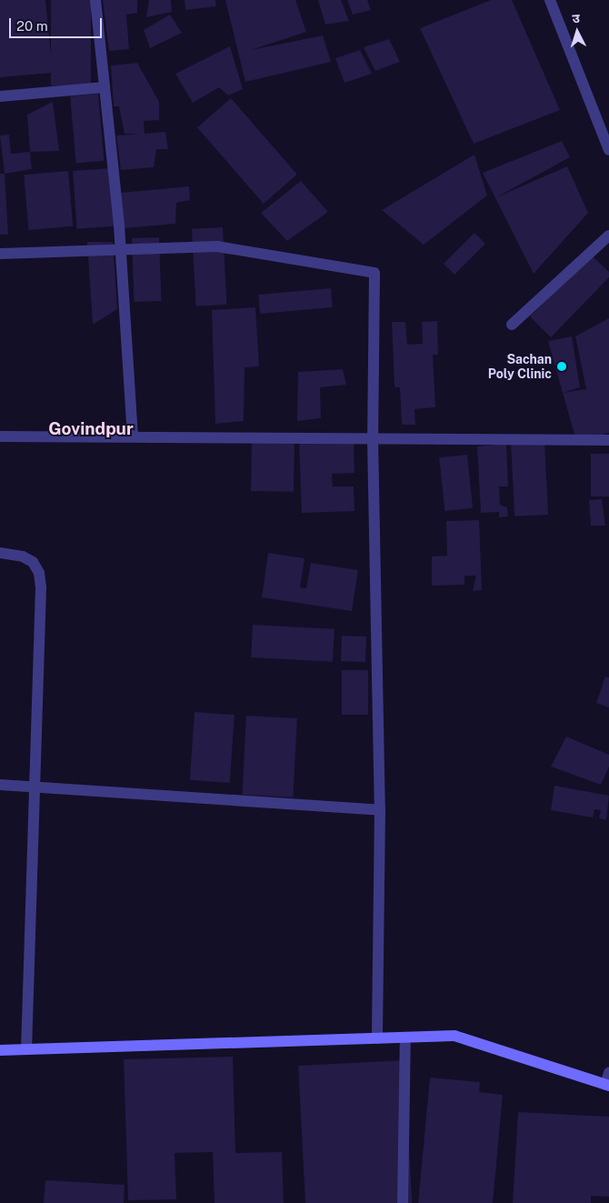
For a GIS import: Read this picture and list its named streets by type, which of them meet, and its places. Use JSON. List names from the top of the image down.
{
  "districts": ["Govindpur"],
  "places": ["Sachan Poly Clinic"],
  "scale_bar": "20 m",
  "north": "top"
}
